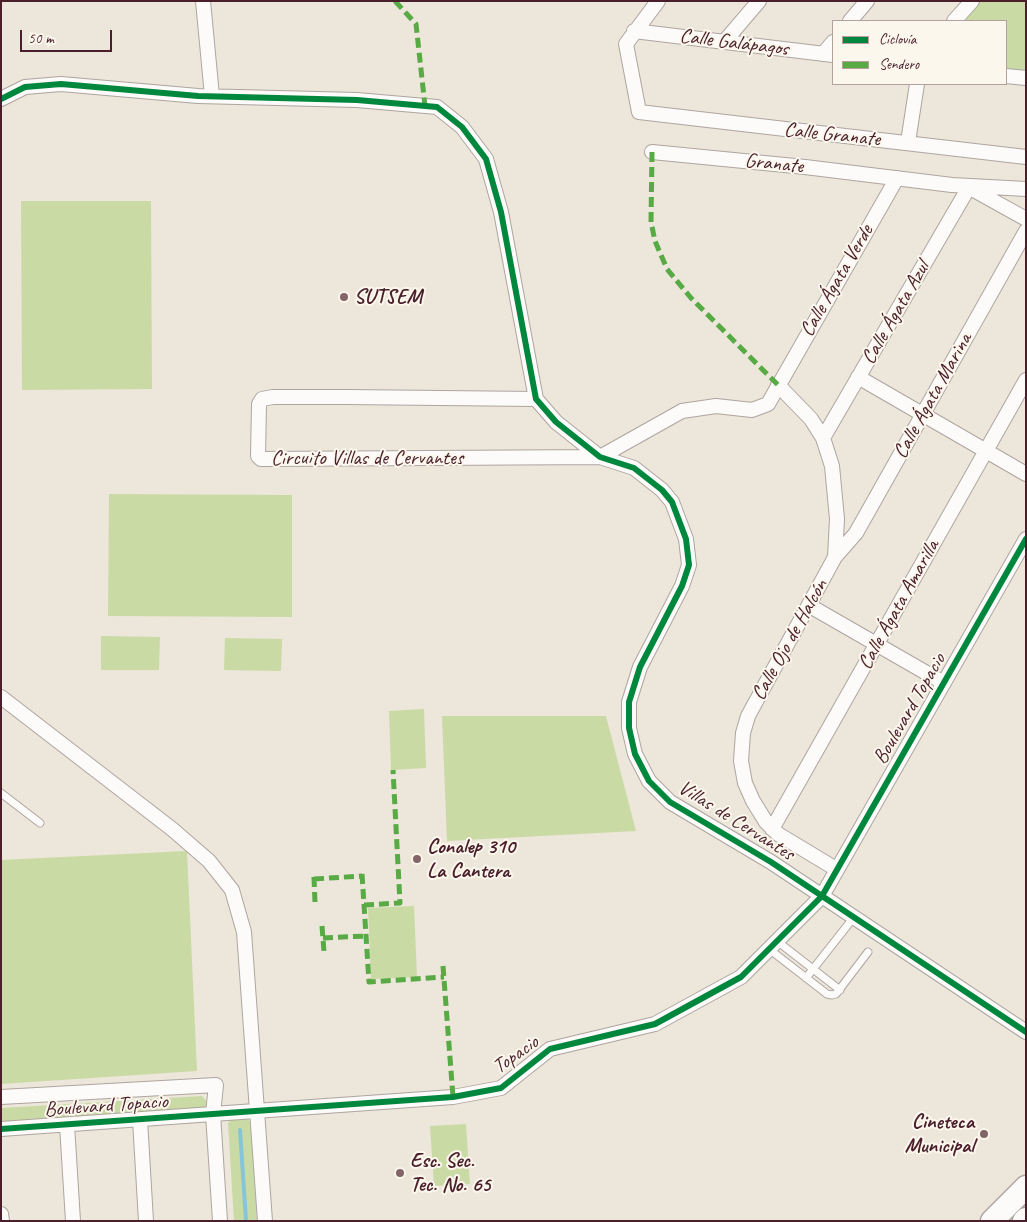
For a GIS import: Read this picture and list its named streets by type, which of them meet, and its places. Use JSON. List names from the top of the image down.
{
  "streets": {
    "street": [
      "Calle Galápagos",
      "Calle Granate",
      "Granate",
      "Calle Ágata Verde",
      "Calle Ágata Azul",
      "Calle Ágata Marina",
      "Circuito Villas de Cervantes",
      "Calle Ágata Amarilla",
      "Calle Ojo de Halcón",
      "Boulevard Topacio",
      "Villas de Cervantes",
      "Topacio"
    ]
  },
  "crossings": [
    ["Calle Galápagos", "Calle Granate"],
    ["Calle Granate", "Granate"],
    ["Calle Granate", "Calle Ágata Verde"],
    ["Calle Granate", "Calle Ágata Azul"],
    ["Granate", "Calle Ágata Verde"],
    ["Calle Ágata Verde", "Circuito Villas de Cervantes"],
    ["Calle Ágata Verde", "Calle Ojo de Halcón"],
    ["Calle Ágata Verde", "Villas de Cervantes"],
    ["Calle Ágata Azul", "Calle Ojo de Halcón"],
    ["Calle Ágata Marina", "Calle Ojo de Halcón"],
    ["Circuito Villas de Cervantes", "Villas de Cervantes"],
    ["Calle Ágata Amarilla", "Calle Ojo de Halcón"],
    ["Calle Ojo de Halcón", "Boulevard Topacio"],
    ["Boulevard Topacio", "Villas de Cervantes"],
    ["Boulevard Topacio", "Topacio"],
    ["Villas de Cervantes", "Topacio"]
  ],
  "places": [
    "SUTSEM",
    "Conalep 310 La Cantera",
    "Cineteca Municipal",
    "Esc. Sec. Tec. No. 65"
  ],
  "legend": ["Ciclovía", "Sendero"],
  "scale_bar": "50 m"
}
